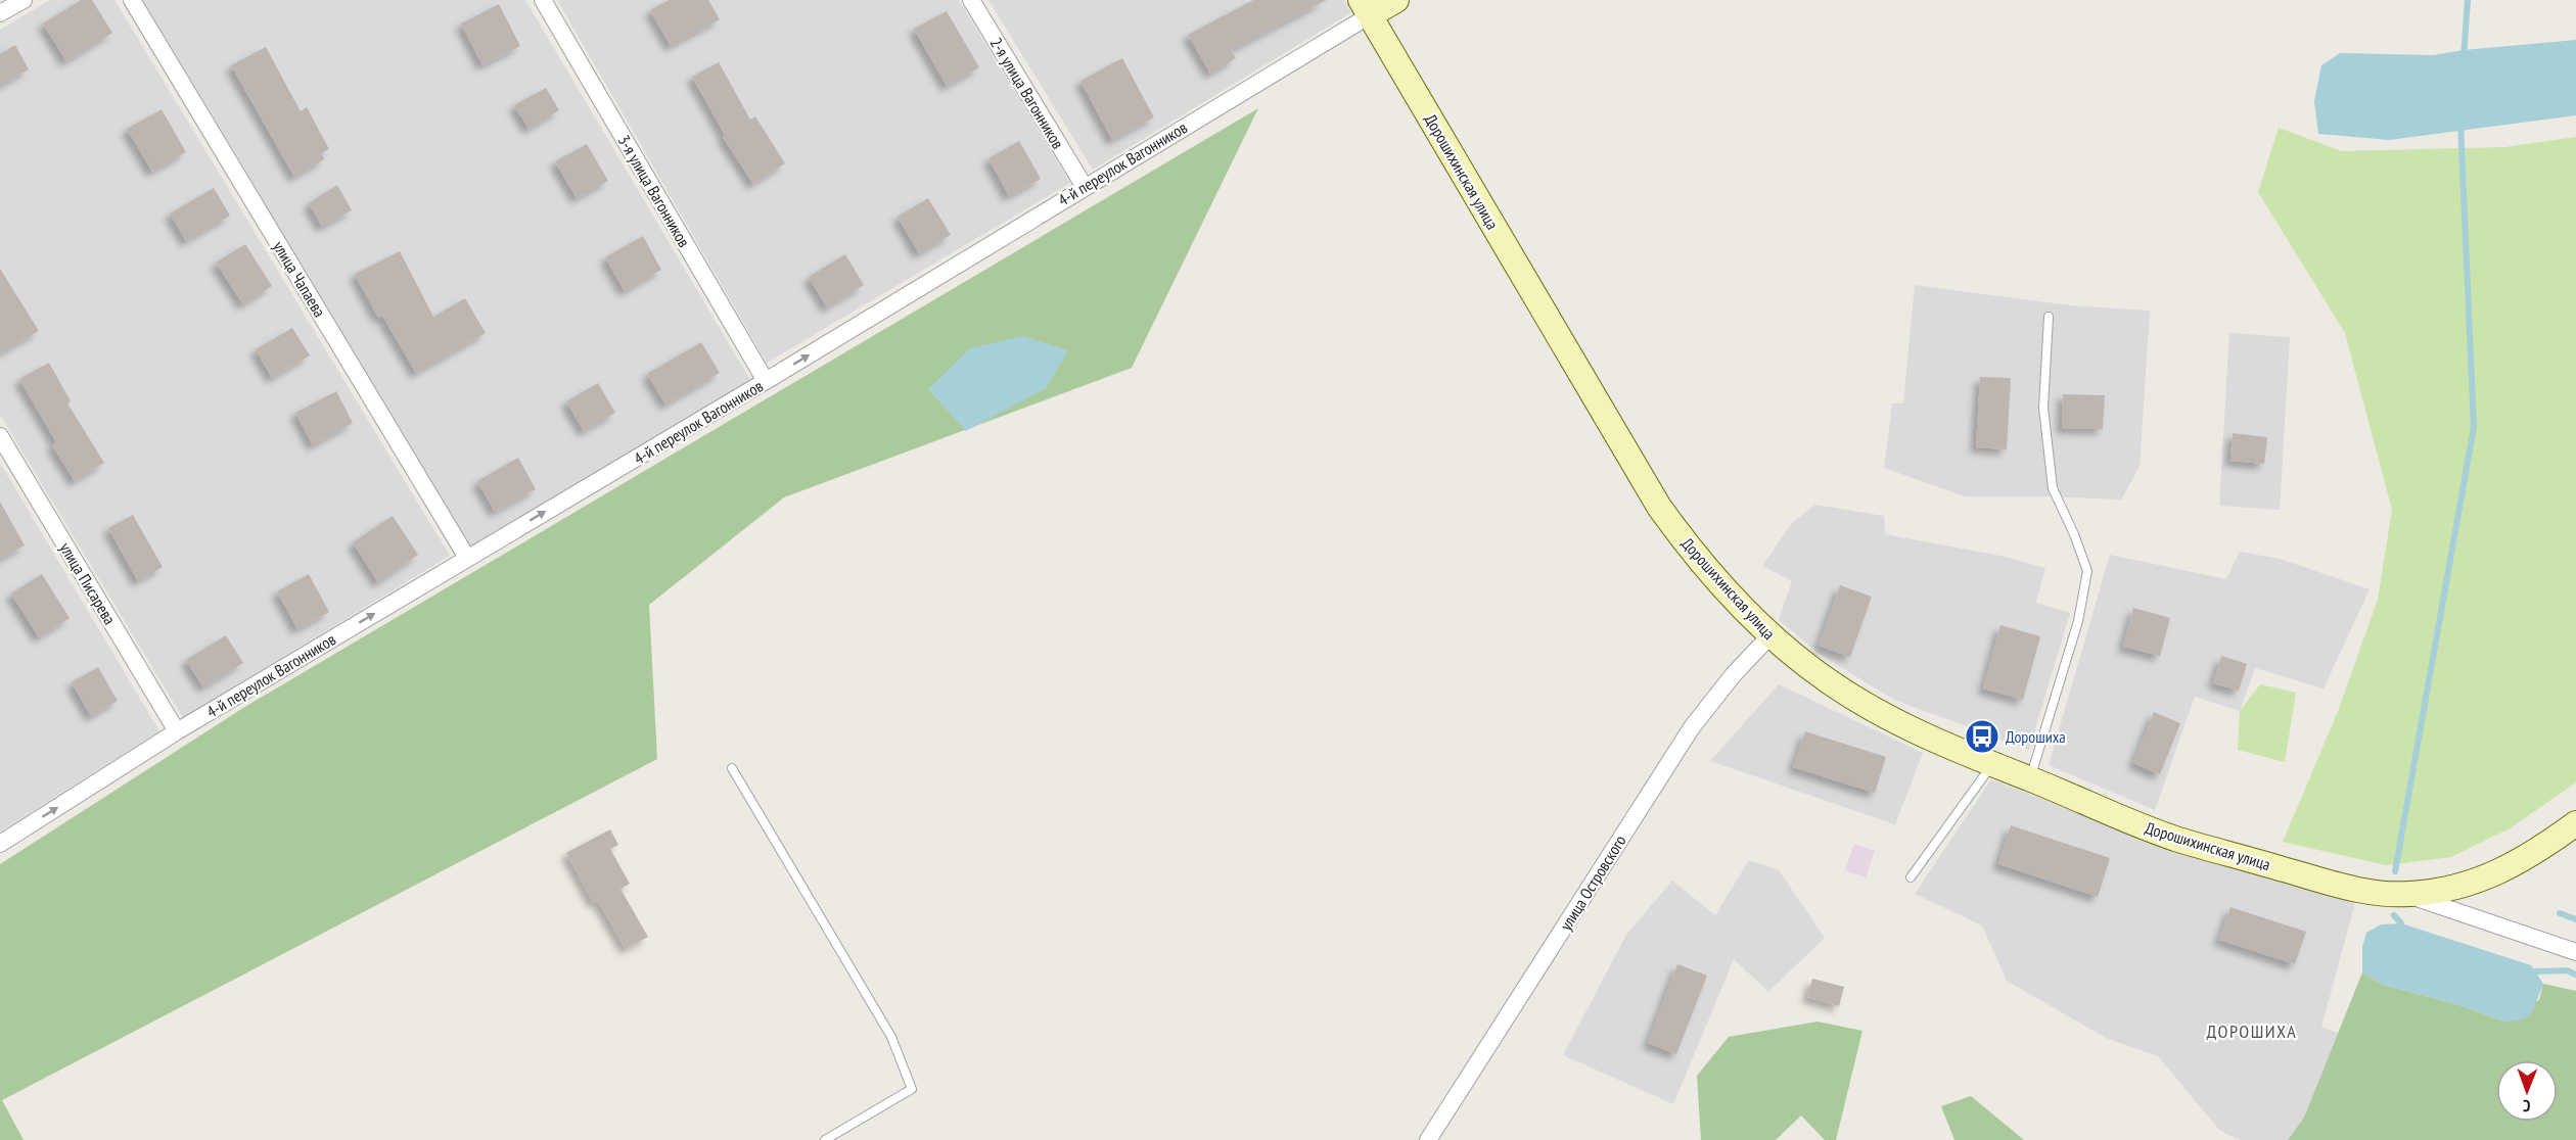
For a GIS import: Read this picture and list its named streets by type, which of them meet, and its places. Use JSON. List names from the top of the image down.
{
  "streets": {
    "street": [
      "2-я улица Вагонников",
      "4-й переулок Вагонников",
      "Дорошихинская улица",
      "3-я улица Вагонников",
      "улица Чапаева",
      "улица Писарева",
      "улица Островского"
    ]
  },
  "crossings": [
    ["2-я улица Вагонников", "4-й переулок Вагонников"],
    ["4-й переулок Вагонников", "Дорошихинская улица"],
    ["4-й переулок Вагонников", "3-я улица Вагонников"],
    ["4-й переулок Вагонников", "улица Чапаева"],
    ["4-й переулок Вагонников", "улица Писарева"],
    ["Дорошихинская улица", "улица Островского"]
  ],
  "one_way": ["4-й переулок Вагонников"],
  "districts": ["ДОРОШИХА"],
  "places": {
    "bus stop": ["Дорошиха"]
  },
  "north": "bottom"
}
